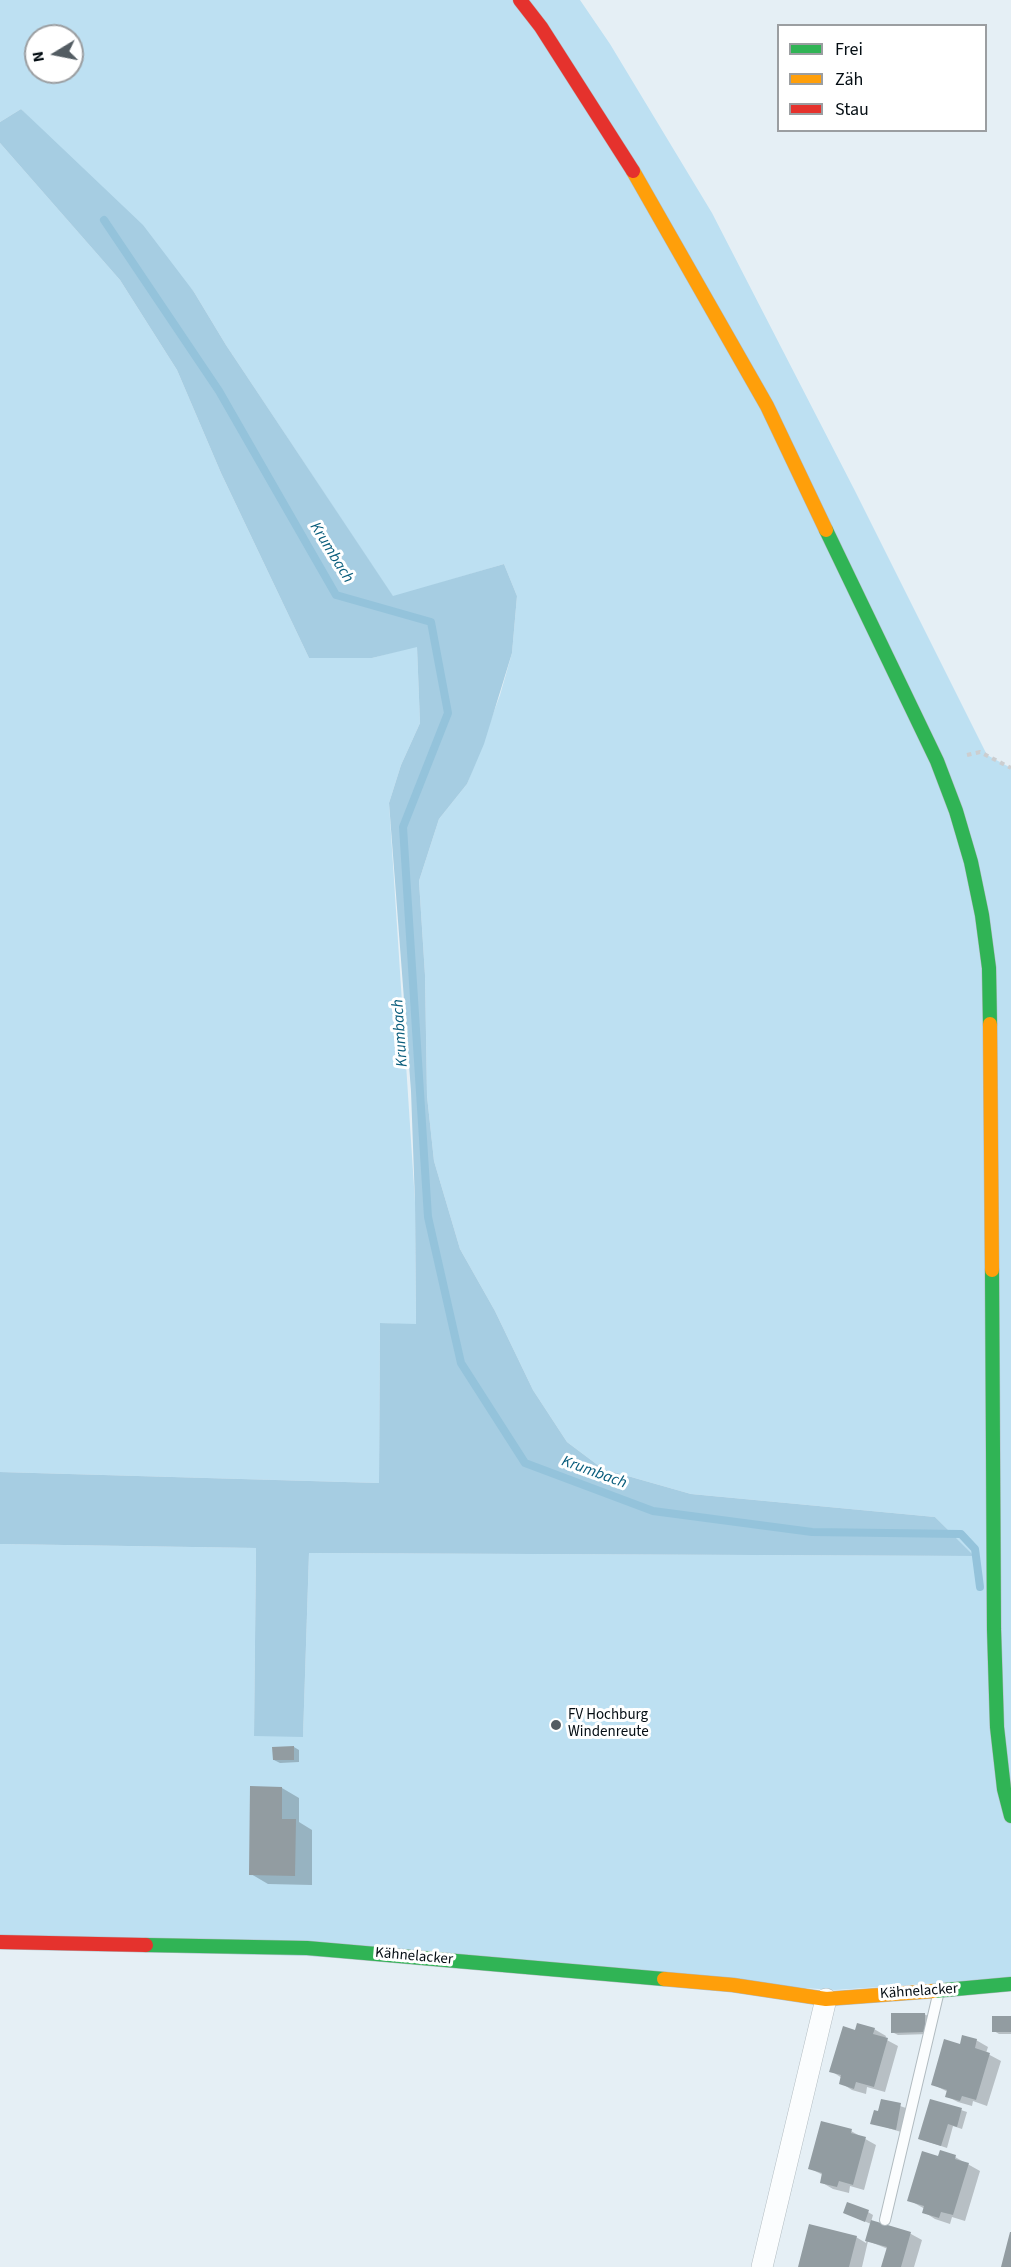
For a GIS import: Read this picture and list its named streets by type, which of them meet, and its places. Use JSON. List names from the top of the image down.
{
  "streets": {
    "street": ["Kähnelacker"]
  },
  "water": ["Krumbach"],
  "places": ["FV Hochburg Windenreute"],
  "legend": ["Frei", "Zäh", "Stau"],
  "north": "left"
}
